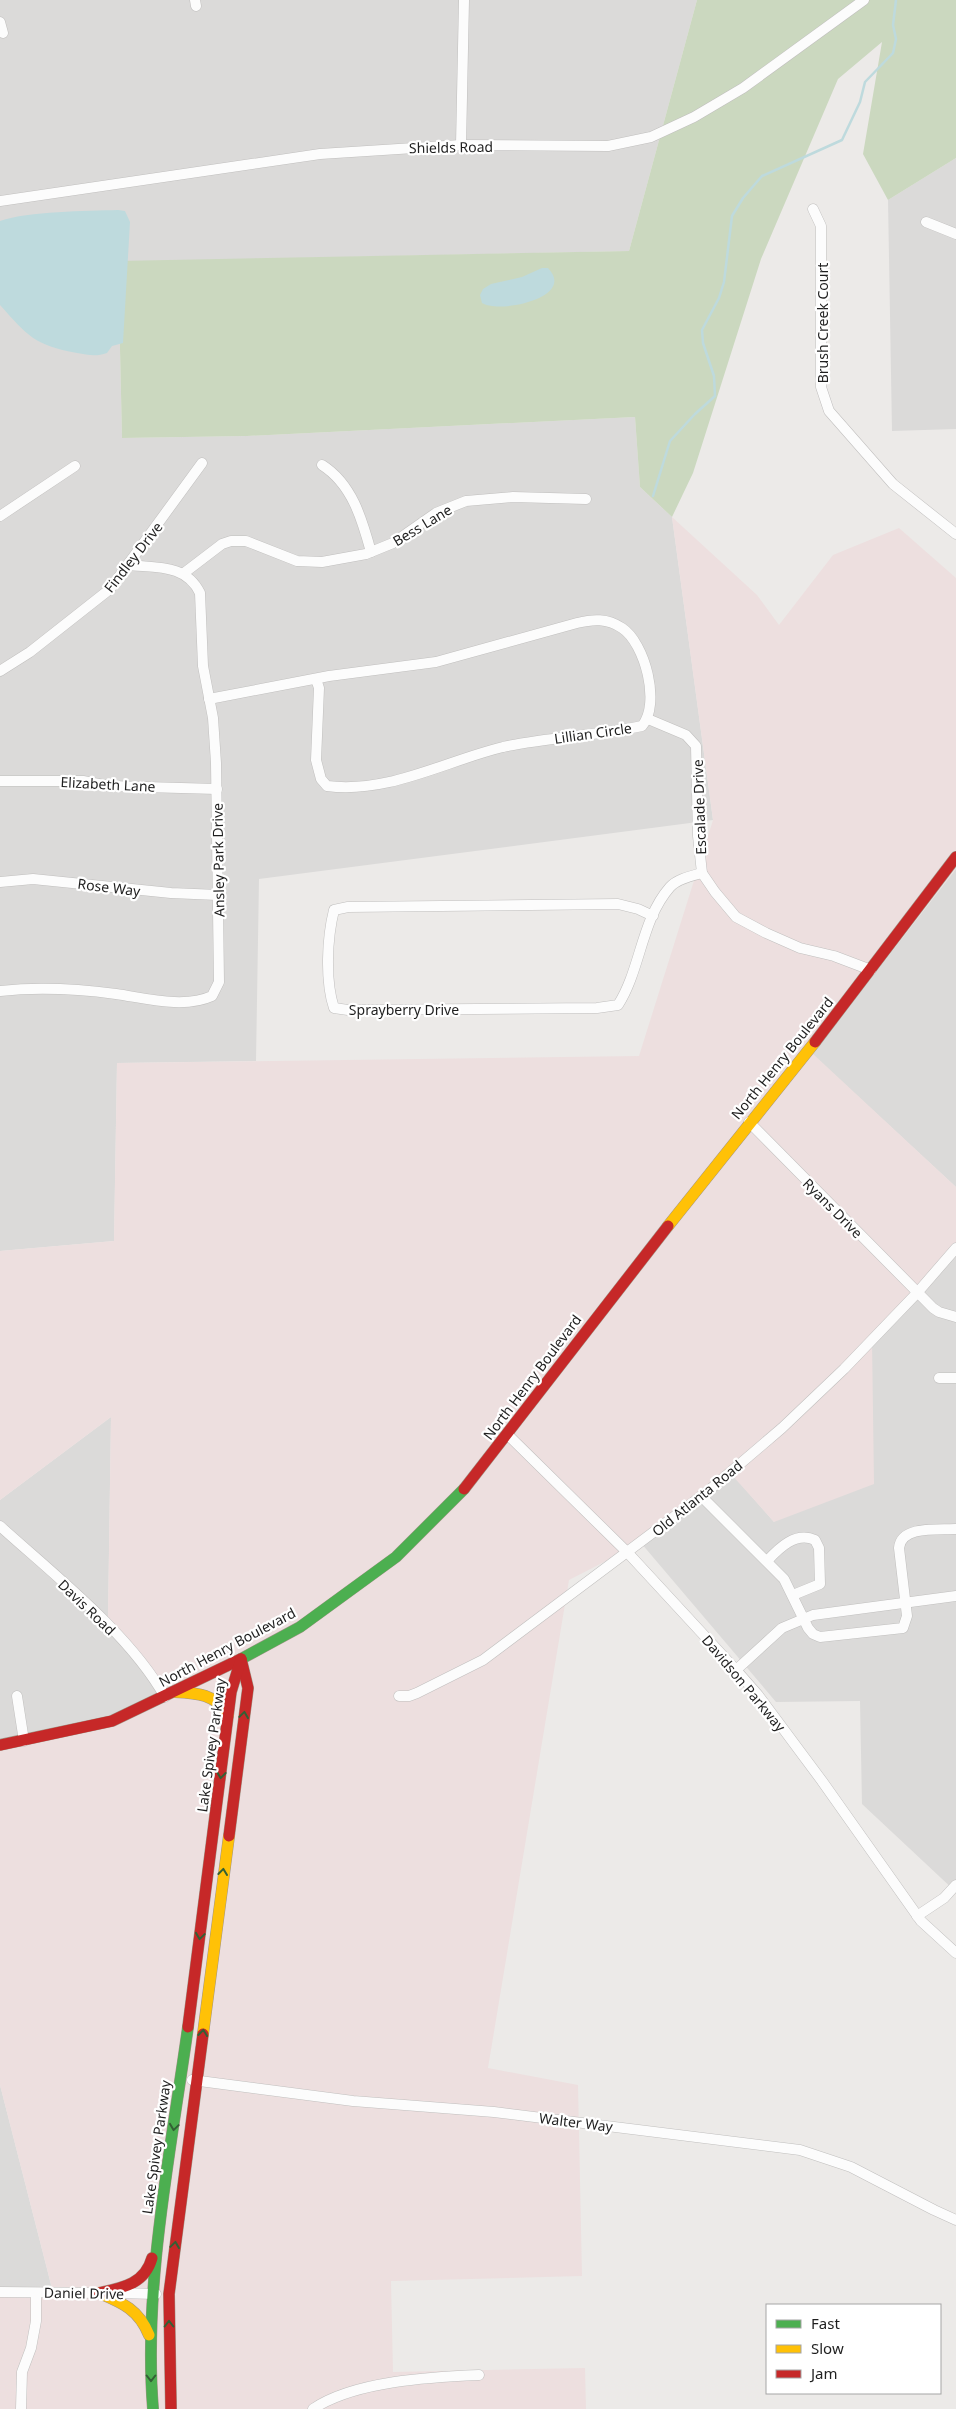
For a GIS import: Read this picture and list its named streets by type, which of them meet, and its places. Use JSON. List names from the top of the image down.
{
  "streets": {
    "main road": ["North Henry Boulevard", "Lake Spivey Parkway"],
    "street": [
      "Shields Road",
      "Brush Creek Court",
      "Bess Lane",
      "Findley Drive",
      "Lillian Circle",
      "Elizabeth Lane",
      "Escalade Drive",
      "Ansley Park Drive",
      "Rose Way",
      "Sprayberry Drive",
      "Ryans Drive",
      "Old Atlanta Road",
      "Davis Road",
      "Davidson Parkway",
      "Walter Way",
      "Daniel Drive"
    ]
  },
  "crossings": [
    ["Bess Lane", "Ansley Park Drive"],
    ["Lillian Circle", "Escalade Drive"],
    ["Lillian Circle", "Ansley Park Drive"],
    ["Elizabeth Lane", "Ansley Park Drive"],
    ["Escalade Drive", "Sprayberry Drive"],
    ["Escalade Drive", "North Henry Boulevard"],
    ["Ansley Park Drive", "Rose Way"],
    ["North Henry Boulevard", "Ryans Drive"],
    ["North Henry Boulevard", "Davis Road"],
    ["North Henry Boulevard", "Davidson Parkway"],
    ["North Henry Boulevard", "Lake Spivey Parkway"],
    ["Ryans Drive", "Old Atlanta Road"],
    ["Old Atlanta Road", "Davidson Parkway"],
    ["Lake Spivey Parkway", "Walter Way"],
    ["Lake Spivey Parkway", "Daniel Drive"]
  ],
  "legend": ["Fast", "Slow", "Jam"]
}
